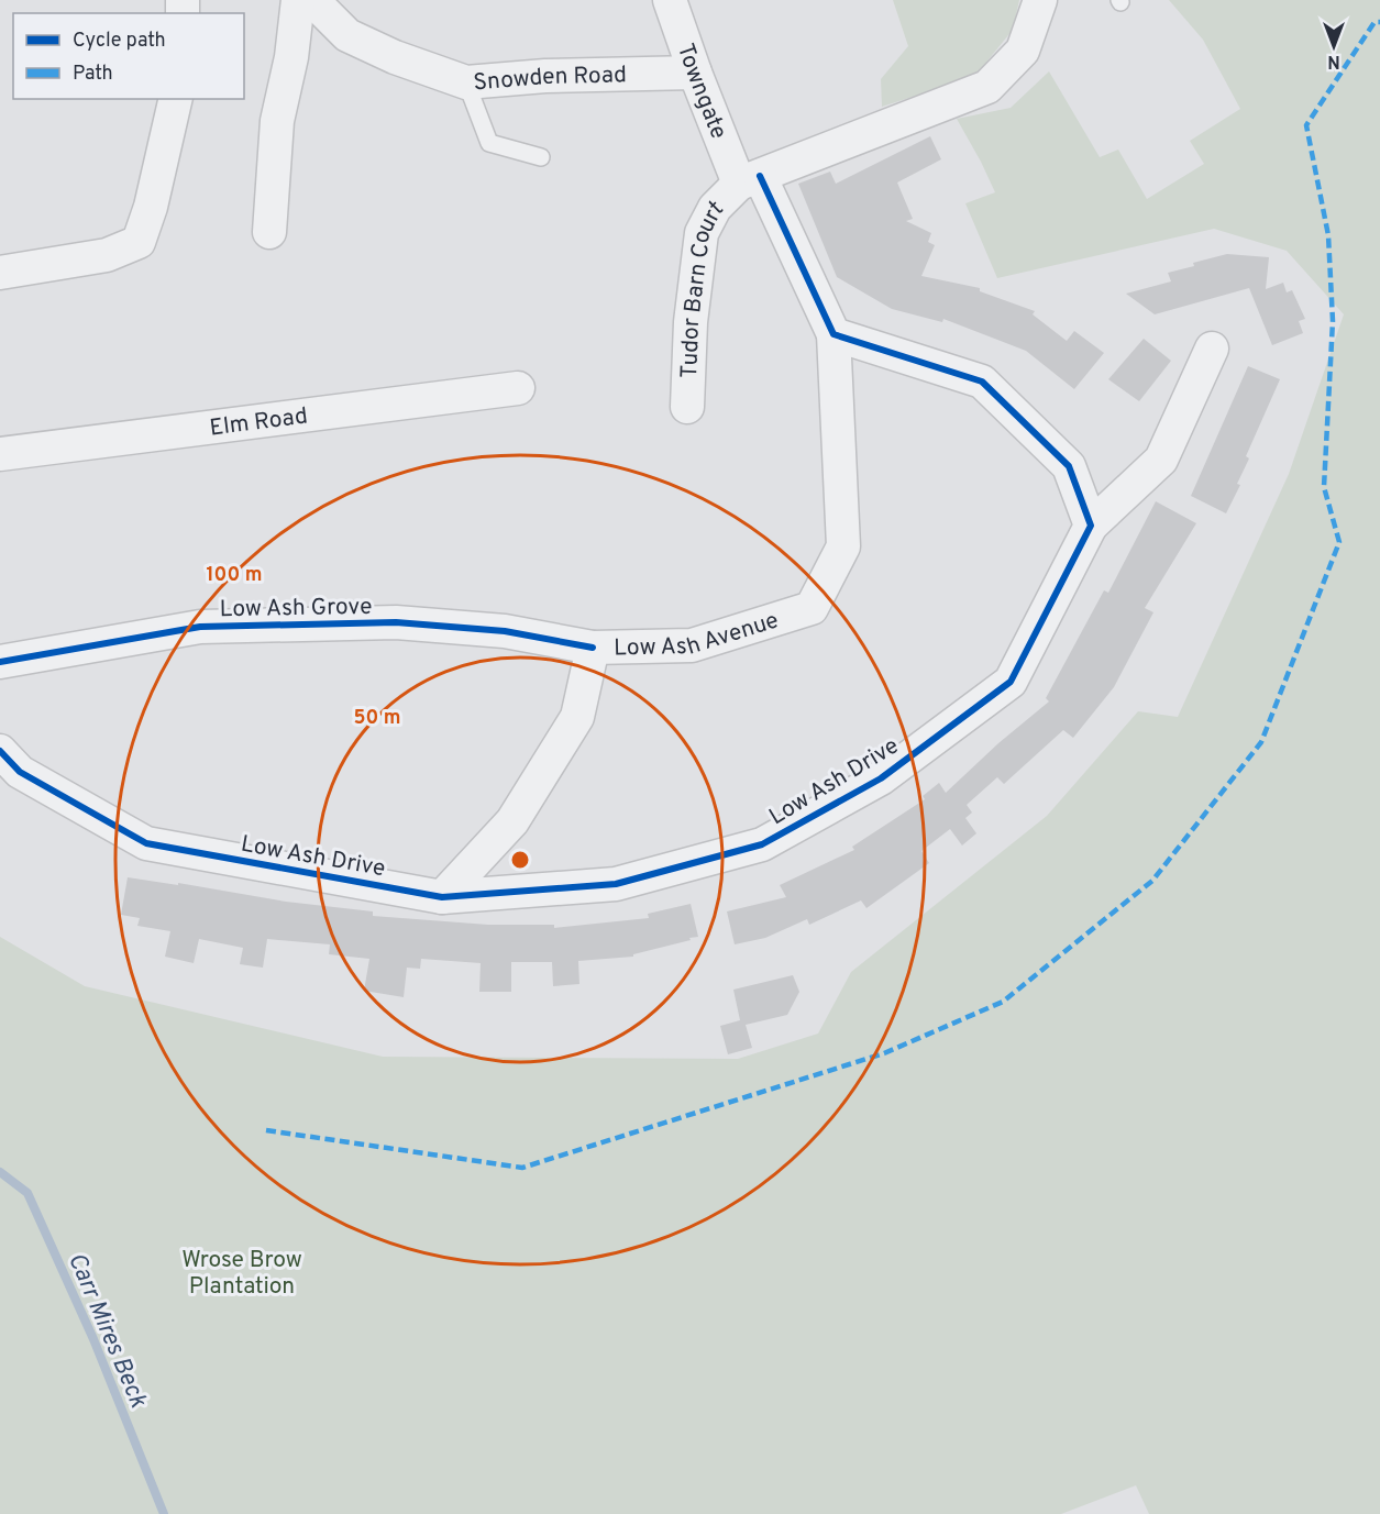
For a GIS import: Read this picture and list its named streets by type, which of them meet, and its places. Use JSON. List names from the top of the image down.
{
  "streets": {
    "street": [
      "Snowden Road",
      "Towngate",
      "Tudor Barn Court",
      "Elm Road",
      "Low Ash Grove",
      "Low Ash Avenue",
      "Low Ash Drive"
    ]
  },
  "crossings": [
    ["Snowden Road", "Towngate"],
    ["Towngate", "Tudor Barn Court"],
    ["Low Ash Grove", "Low Ash Avenue"],
    ["Low Ash Avenue", "Low Ash Drive"]
  ],
  "water": ["Carr Mires Beck"],
  "parks": ["Wrose Brow Plantation"],
  "legend": ["Cycle path", "Path"],
  "north": "bottom",
  "rings": ["100 m", "50 m"]
}
